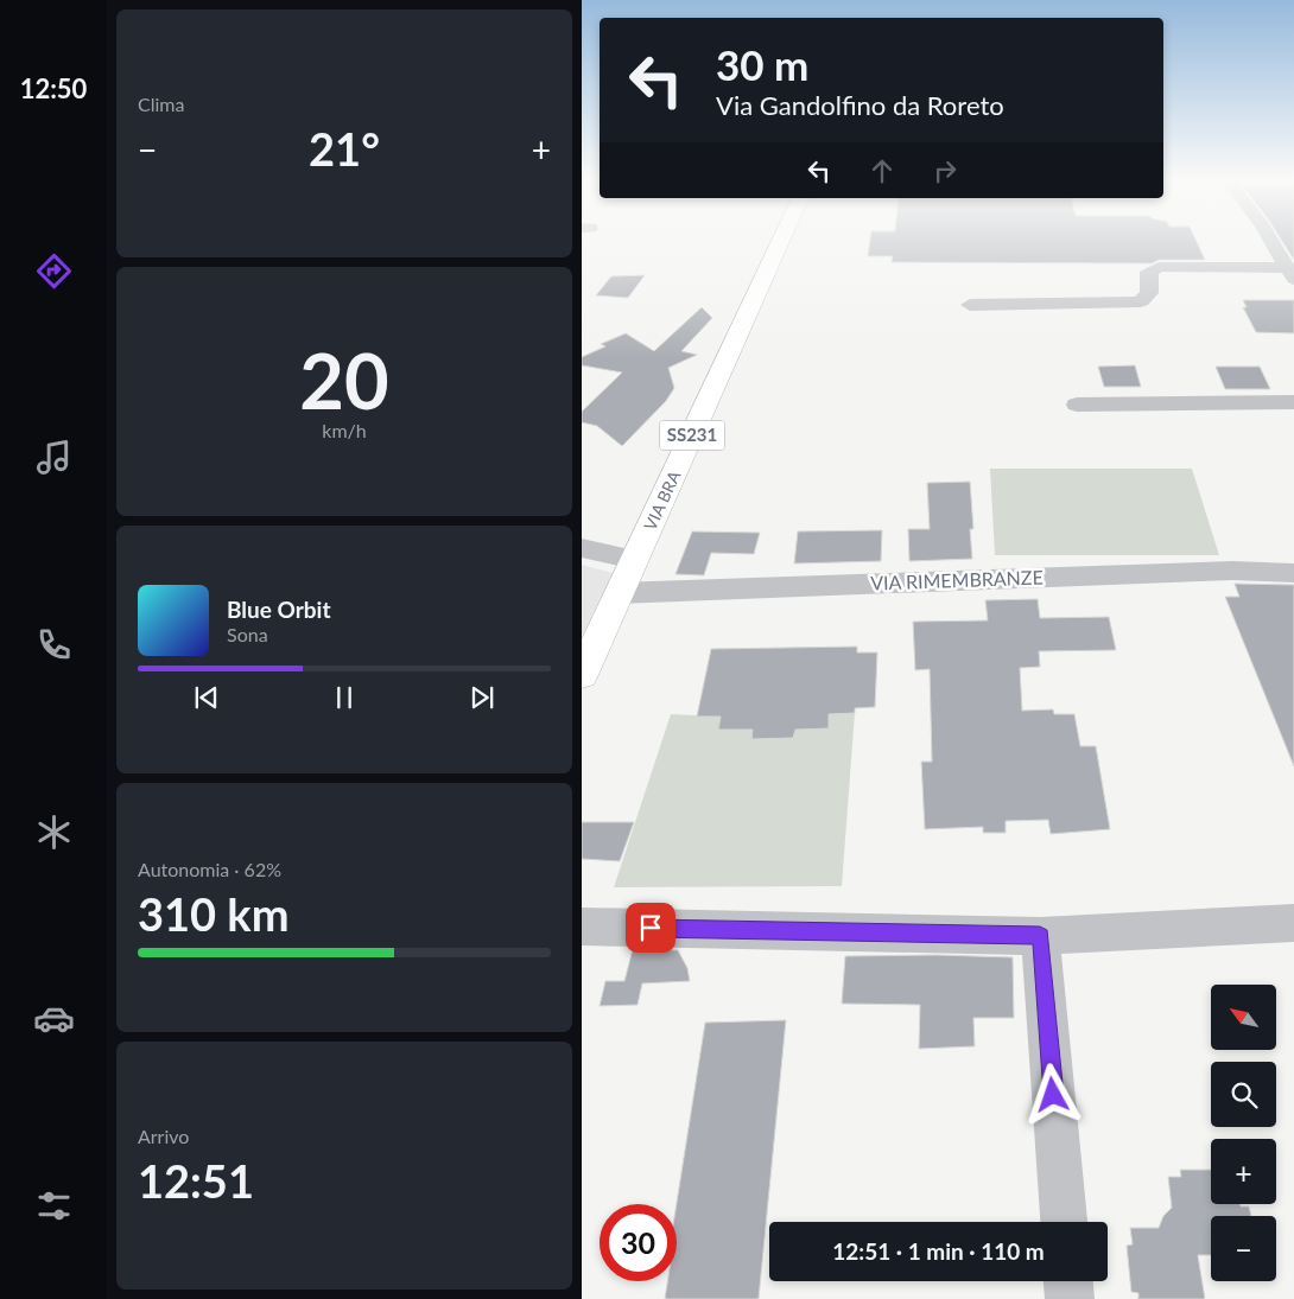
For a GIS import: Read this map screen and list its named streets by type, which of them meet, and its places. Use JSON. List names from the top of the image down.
{
  "streets": {
    "main road": ["SS231", "VIA BRA"],
    "street": ["VIA RIMEMBRANZE"]
  },
  "crossings": [
    ["VIA BRA", "VIA RIMEMBRANZE"]
  ],
  "north": "top left",
  "page": {
    "tabs": "12:50",
    "tile": [
      "Clima",
      ["20", "km/h"],
      ["Autonomia · 62%", "310 km"],
      ["Arrivo", "12:51"]
    ],
    "turn": ["30 m", "Via Gandolfino da Roreto"],
    "heat": ["−", "21°", "+"],
    "song": ["Blue Orbit", "Sona"],
    "map_buttons": ["+", "−"],
    "limit": "30",
    "trip": "12:51 · 1 min · 110 m"
  }
}
